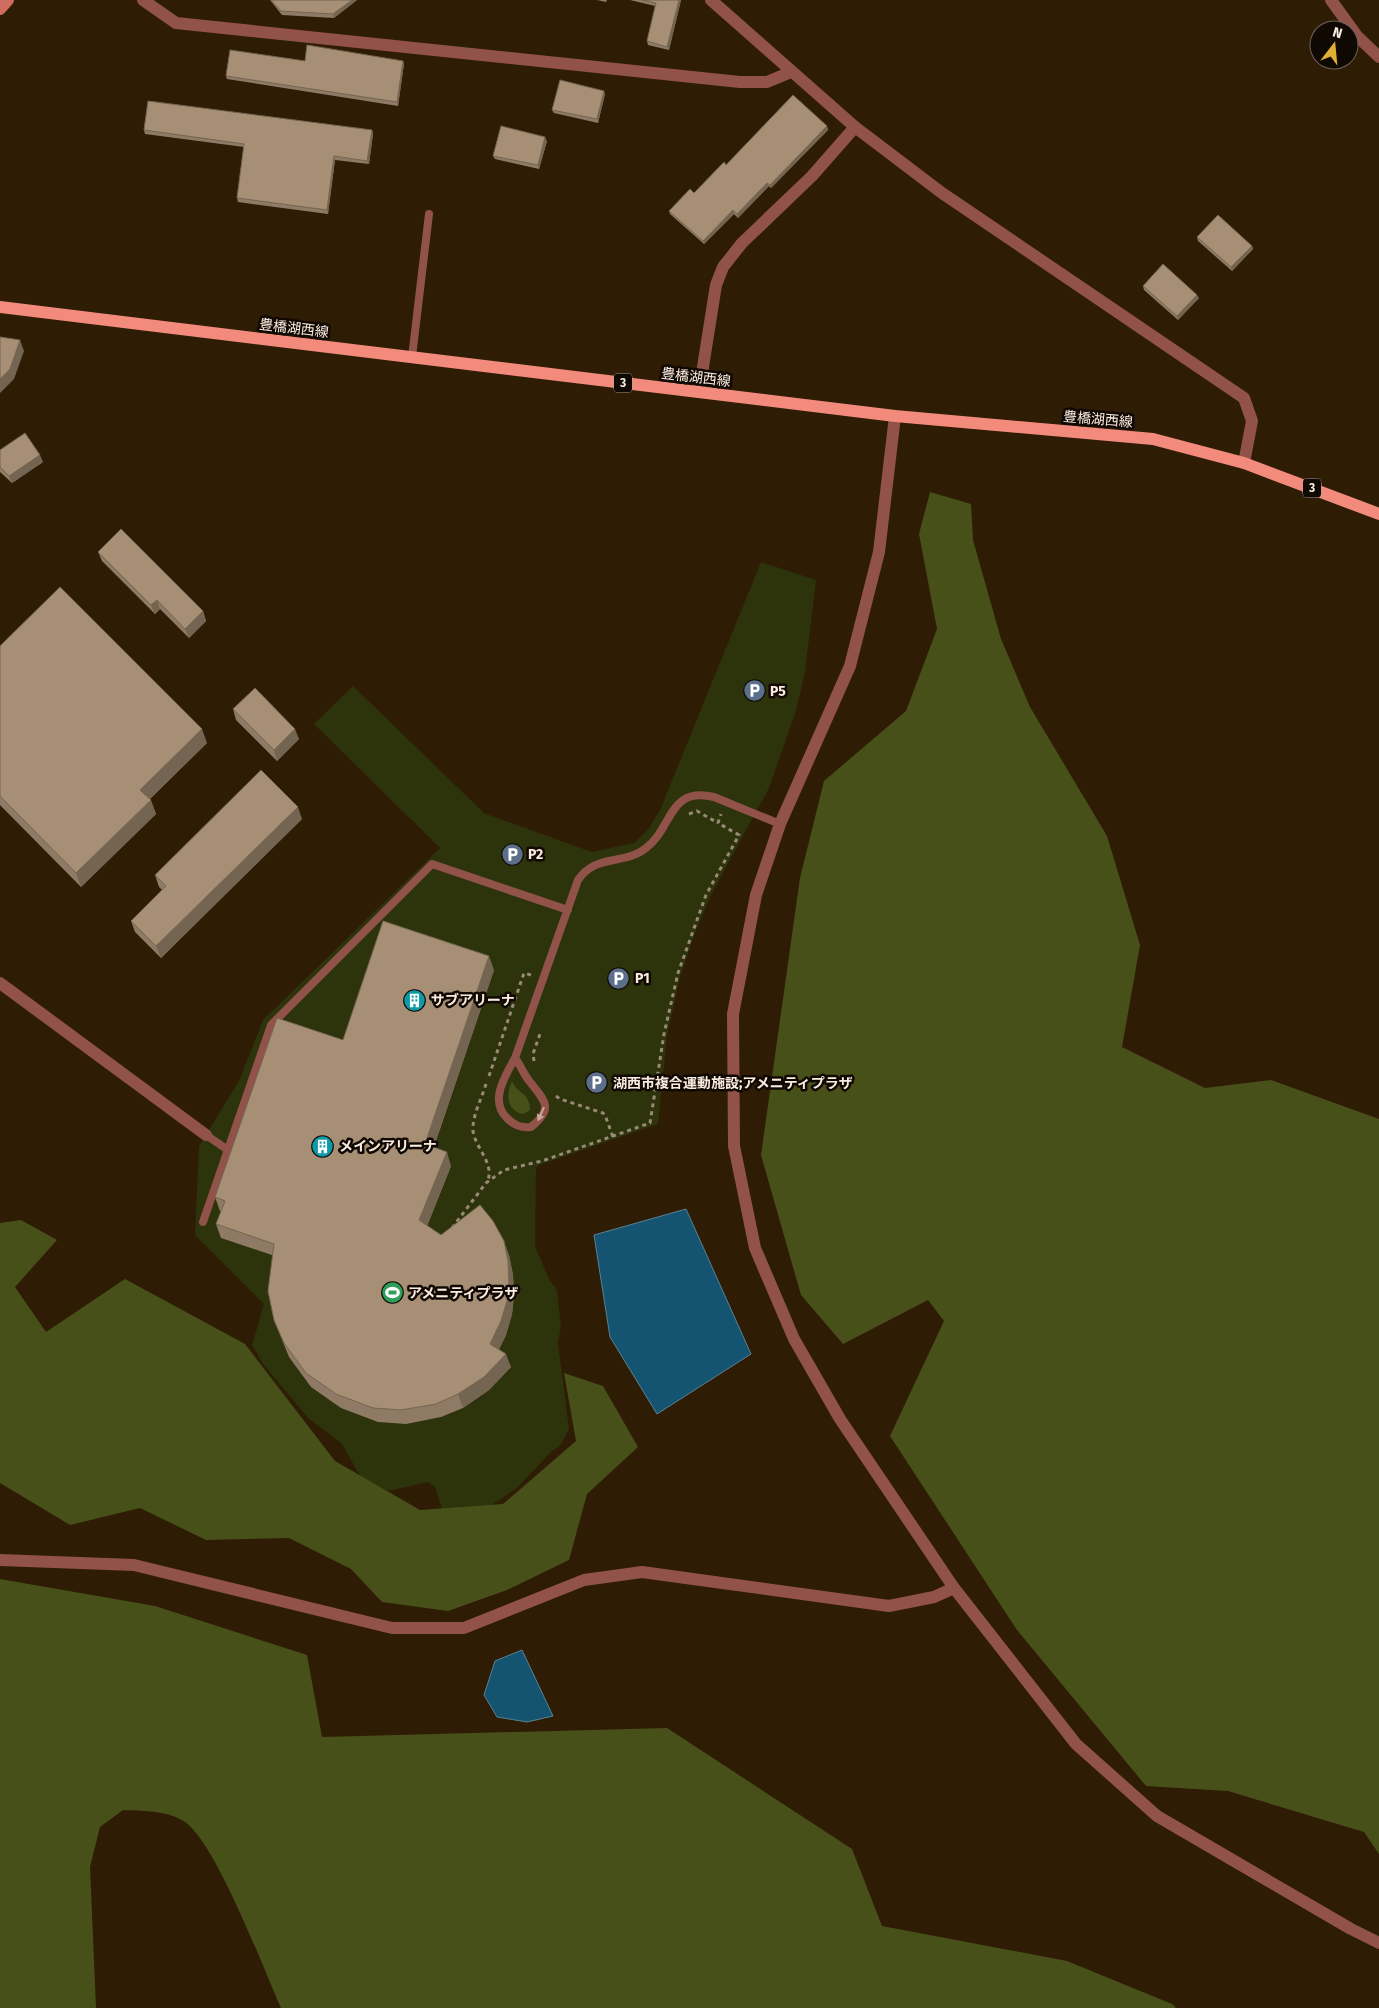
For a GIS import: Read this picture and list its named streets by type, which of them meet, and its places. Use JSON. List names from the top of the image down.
{
  "streets": {
    "main road": ["豊橋湖西線", "3"]
  },
  "places": {
    "parking": [
      "P5",
      "P2",
      "P1",
      "湖西市複合運動施設;アメニティプラザ"
    ],
    "building": ["サブアリーナ", "メインアリーナ"],
    "sports": ["アメニティプラザ"]
  },
  "north": "top"
}
